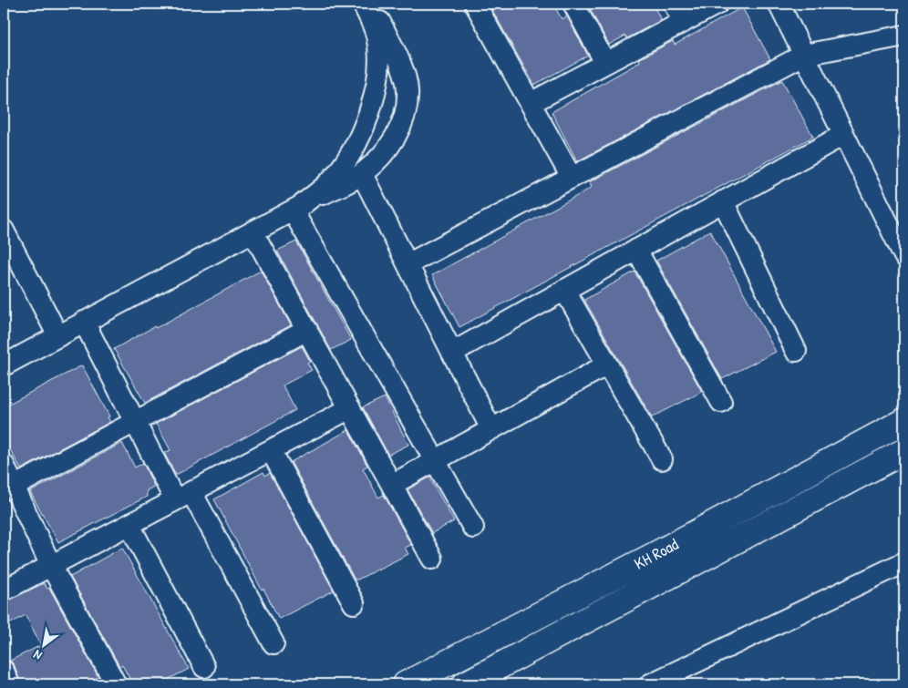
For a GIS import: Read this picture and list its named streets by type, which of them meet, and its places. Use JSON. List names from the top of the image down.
{
  "streets": {
    "main road": ["KH Road"]
  },
  "north": "bottom left"
}
